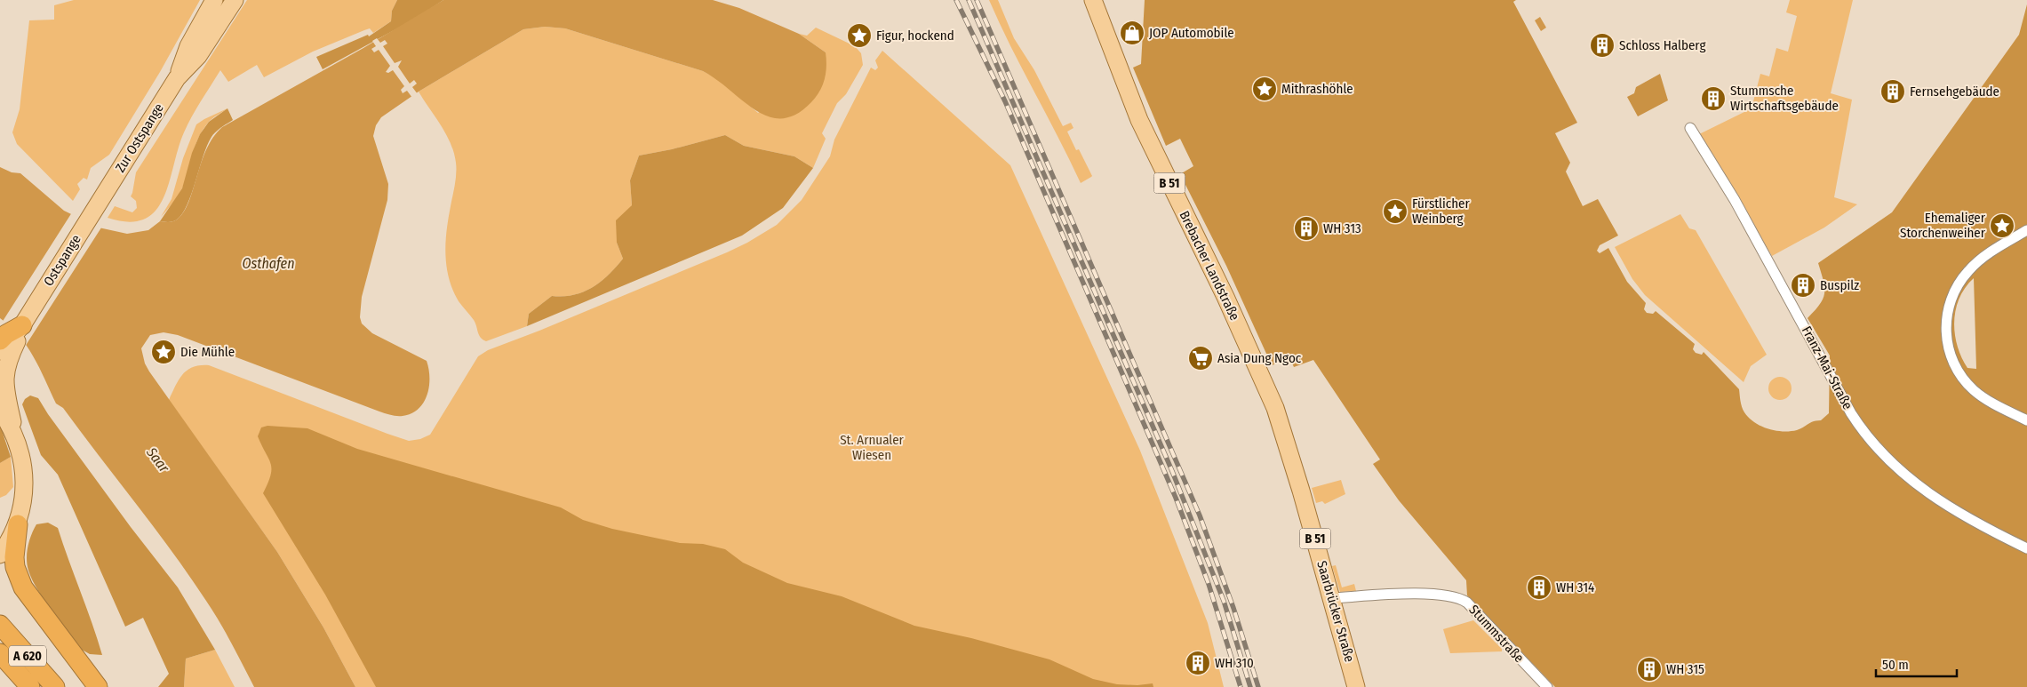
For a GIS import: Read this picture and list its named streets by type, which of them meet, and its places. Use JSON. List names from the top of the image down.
{
  "streets": {
    "highway": ["A 620"],
    "main road": [
      "Zur Ostspange",
      "B 51",
      "Ostspange",
      "Brebacher Landstraße",
      "Saarbrücker Straße"
    ],
    "street": ["Franz-Mai-Straße", "Stummstraße"]
  },
  "crossings": [
    ["Zur Ostspange", "Ostspange"],
    ["Brebacher Landstraße", "Saarbrücker Straße"],
    ["Saarbrücker Straße", "Stummstraße"]
  ],
  "water": ["Osthafen", "Saar"],
  "parks": ["St. Arnualer Wiesen"],
  "places": {
    "shop": ["JOP Automobile"],
    "place": [
      "Figur, hockend",
      "Mithrashöhle",
      "Fürstlicher Weinberg",
      "Ehemaliger Storchenweiher",
      "Die Mühle"
    ],
    "building": [
      "Schloss Halberg",
      "Fernsehgebäude",
      "Stummsche Wirtschaftsgebäude",
      "WH 313",
      "Buspilz",
      "WH 314",
      "WH 310",
      "WH 315"
    ],
    "supermarket": ["Asia Dung Ngoc"]
  },
  "scale_bar": "50 m"
}
